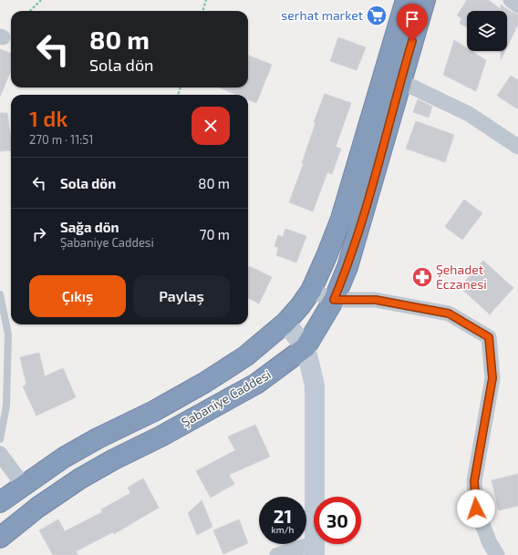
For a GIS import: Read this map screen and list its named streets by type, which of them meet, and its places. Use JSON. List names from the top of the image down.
{
  "streets": {
    "highway": ["Şabaniye Caddesi"]
  },
  "places": {
    "supermarket": ["serhat market"],
    "pharmacy": ["Şehadet Eczanesi"]
  },
  "page": {
    "turn": ["80 m", "Sola dön"],
    "heading": ["1 dk", "270 m · 11:51"],
    "list": [
      {
        "name": "Sola dön",
        "value": "80 m"
      },
      {
        "name": "Sağa dön",
        "note": "Şabaniye Caddesi",
        "value": "70 m"
      }
    ],
    "buttons": ["Çıkış", "Paylaş"],
    "speed": "21 km/h",
    "limit": "30"
  }
}
